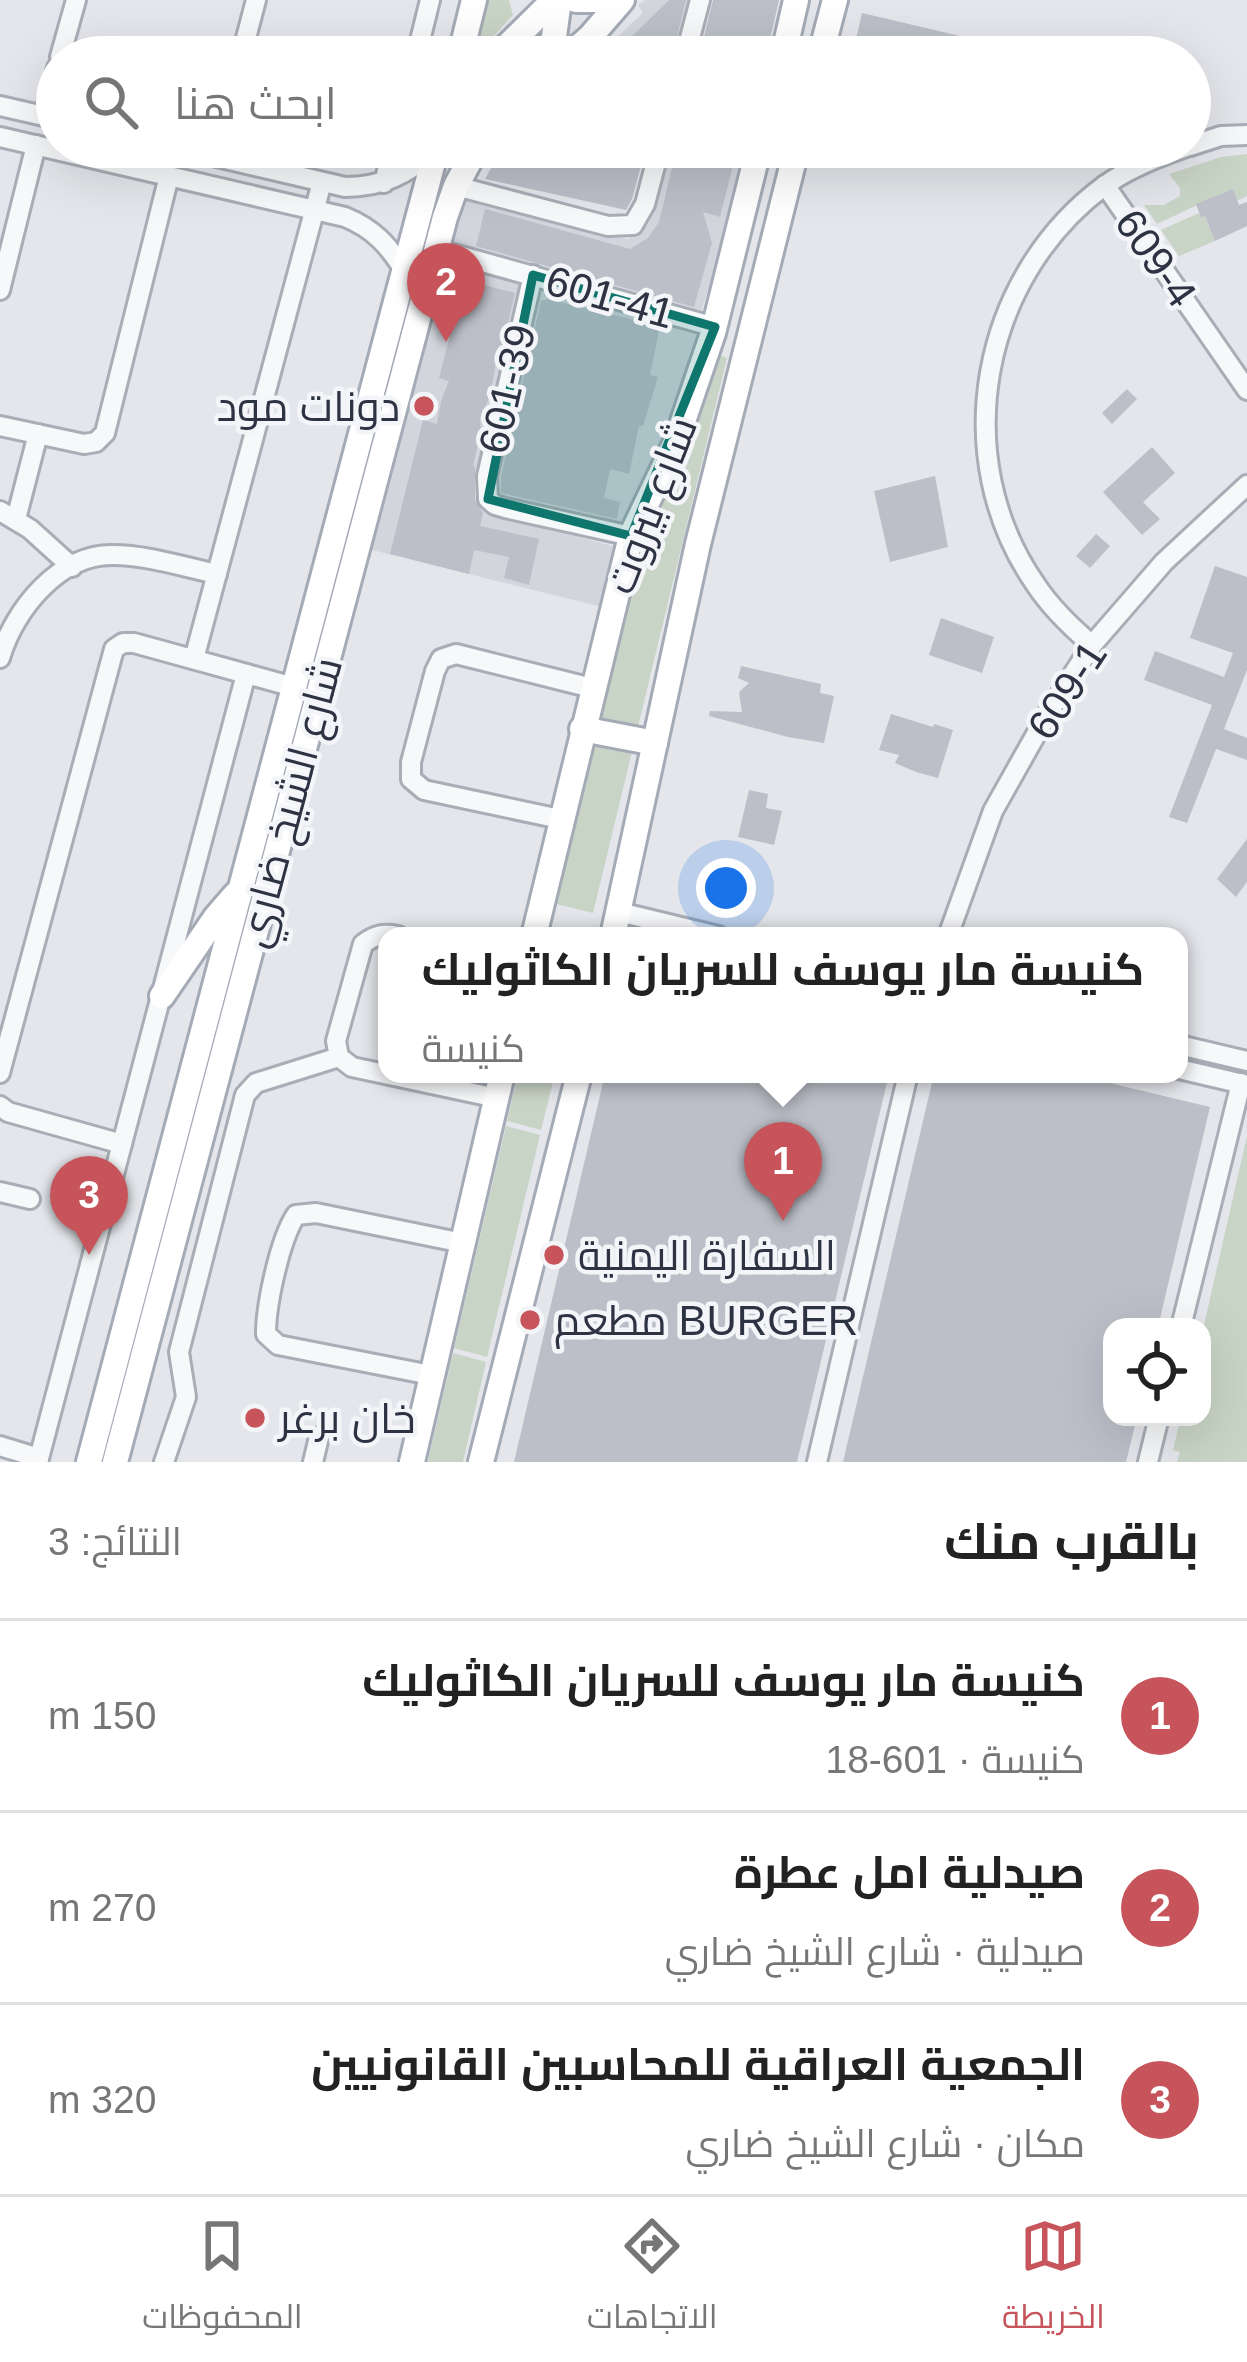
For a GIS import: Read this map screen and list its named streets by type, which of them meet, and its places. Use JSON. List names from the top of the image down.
{
  "streets": {
    "main road": ["شارع بيروت", "شارع الشيخ ضاري"],
    "street": [
      "609-4",
      "601-41",
      "601-39",
      "609-1"
    ]
  },
  "crossings": [
    ["601-41", "601-39"],
    ["601-41", "شارع بيروت"],
    ["601-41", "شارع الشيخ ضاري"],
    ["601-39", "شارع بيروت"]
  ],
  "places": [
    "دونات مود",
    "السفارة اليمنية",
    "مطعم BURGER",
    "خان برغر"
  ],
  "page": {
    "search": "ابحث هنا",
    "pins": ["2", "1", "3"],
    "popup": ["كنيسة مار يوسف للسريان الكاثوليك", "كنيسة"],
    "heading": ["بالقرب منك", "النتائج: 3"],
    "list": [
      {
        "mark": "1",
        "name": "كنيسة مار يوسف للسريان الكاثوليك",
        "note": "كنيسة · 601-18",
        "value": "150 m"
      },
      {
        "mark": "2",
        "name": "صيدلية امل عطرة",
        "note": "صيدلية · شارع الشيخ ضاري",
        "value": "270 m"
      },
      {
        "mark": "3",
        "name": "الجمعية العراقية للمحاسبين القانونيين",
        "note": "مكان · شارع الشيخ ضاري",
        "value": "320 m"
      }
    ],
    "nav": ["الخريطة", "الاتجاهات", "المحفوظات"]
  }
}
